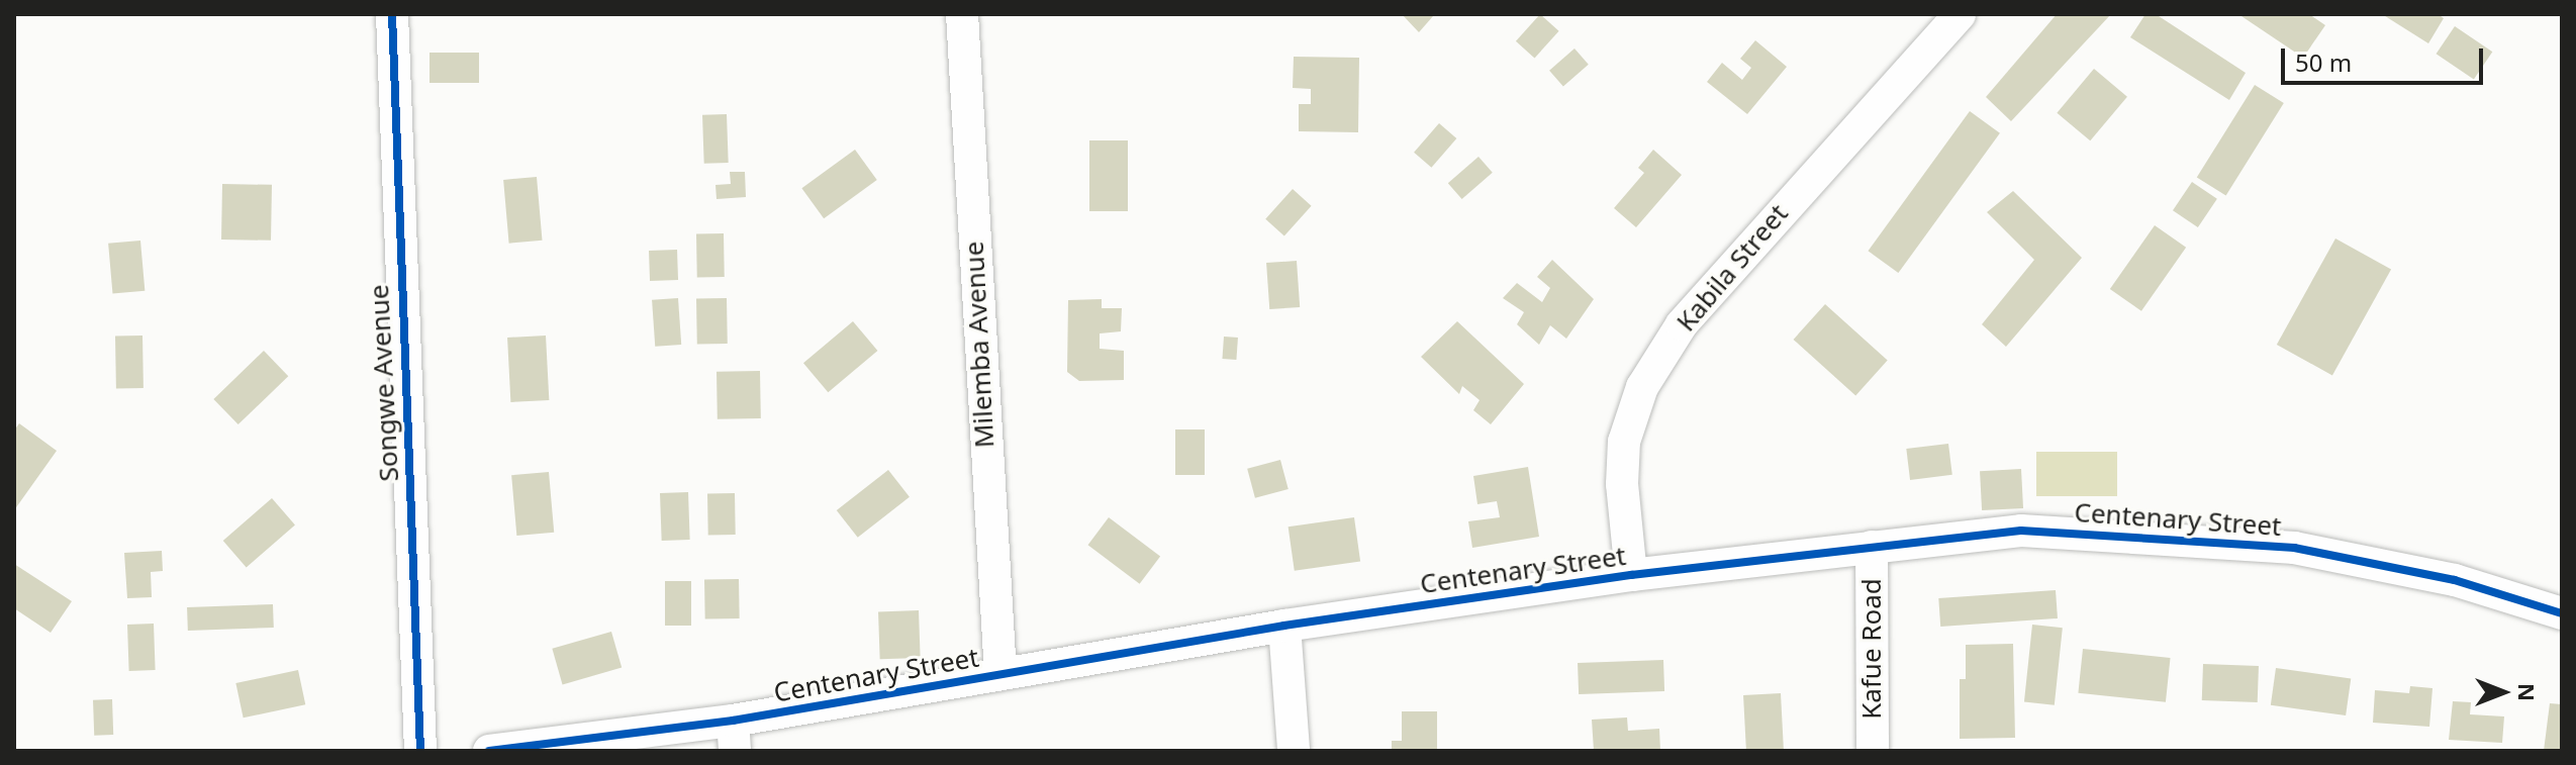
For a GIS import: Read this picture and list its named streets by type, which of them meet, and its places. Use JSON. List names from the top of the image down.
{
  "streets": {
    "street": [
      "Kabila Street",
      "Milemba Avenue",
      "Songwe Avenue",
      "Centenary Street",
      "Kafue Road"
    ]
  },
  "crossings": [
    ["Kabila Street", "Centenary Street"],
    ["Milemba Avenue", "Centenary Street"],
    ["Centenary Street", "Kafue Road"]
  ],
  "scale_bar": "50 m",
  "north": "right"
}
